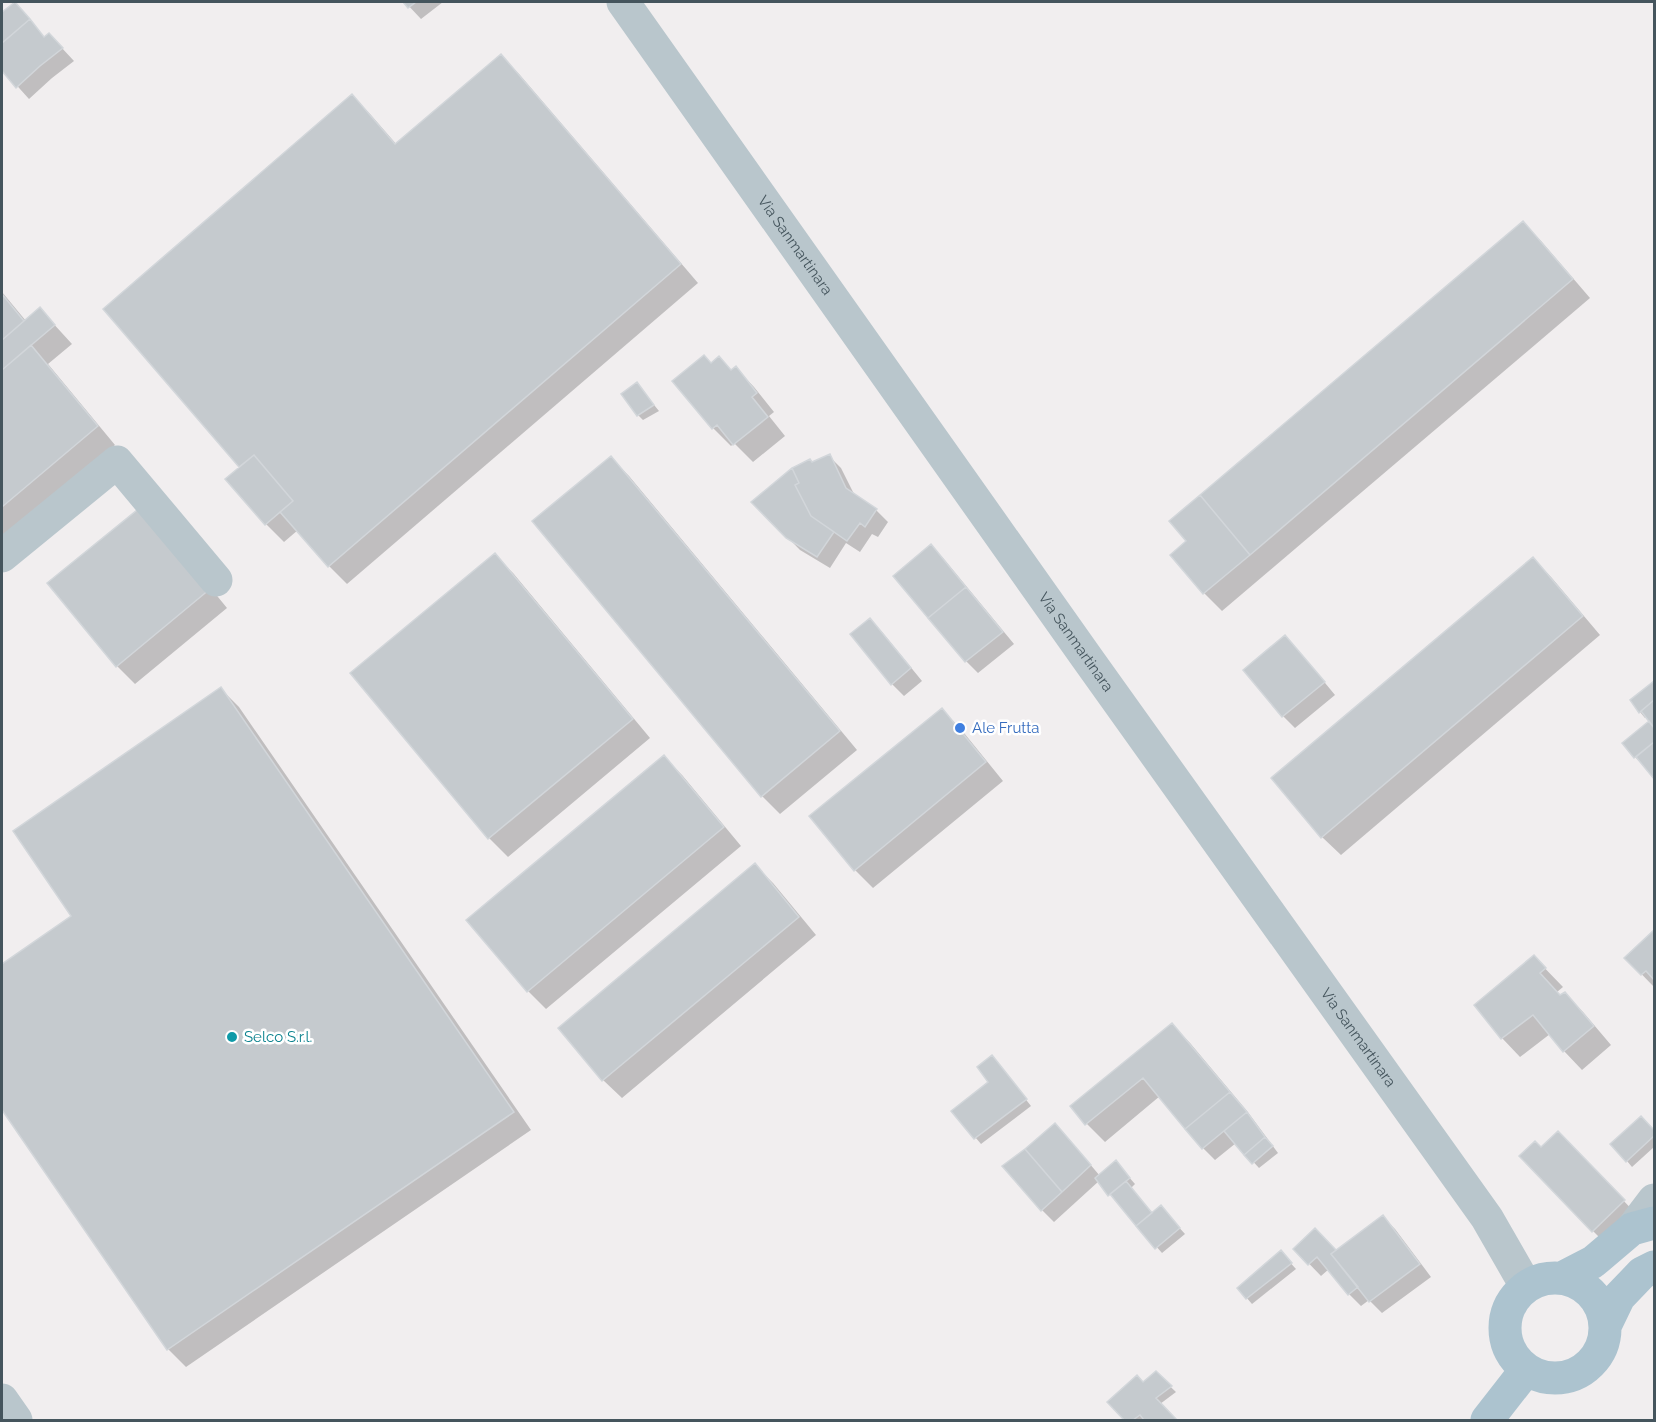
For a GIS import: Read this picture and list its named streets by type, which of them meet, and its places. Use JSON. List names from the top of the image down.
{
  "streets": {
    "street": ["Via Sanmartinara"]
  },
  "places": ["Ale Frutta", "Selco S.r.l."]
}
